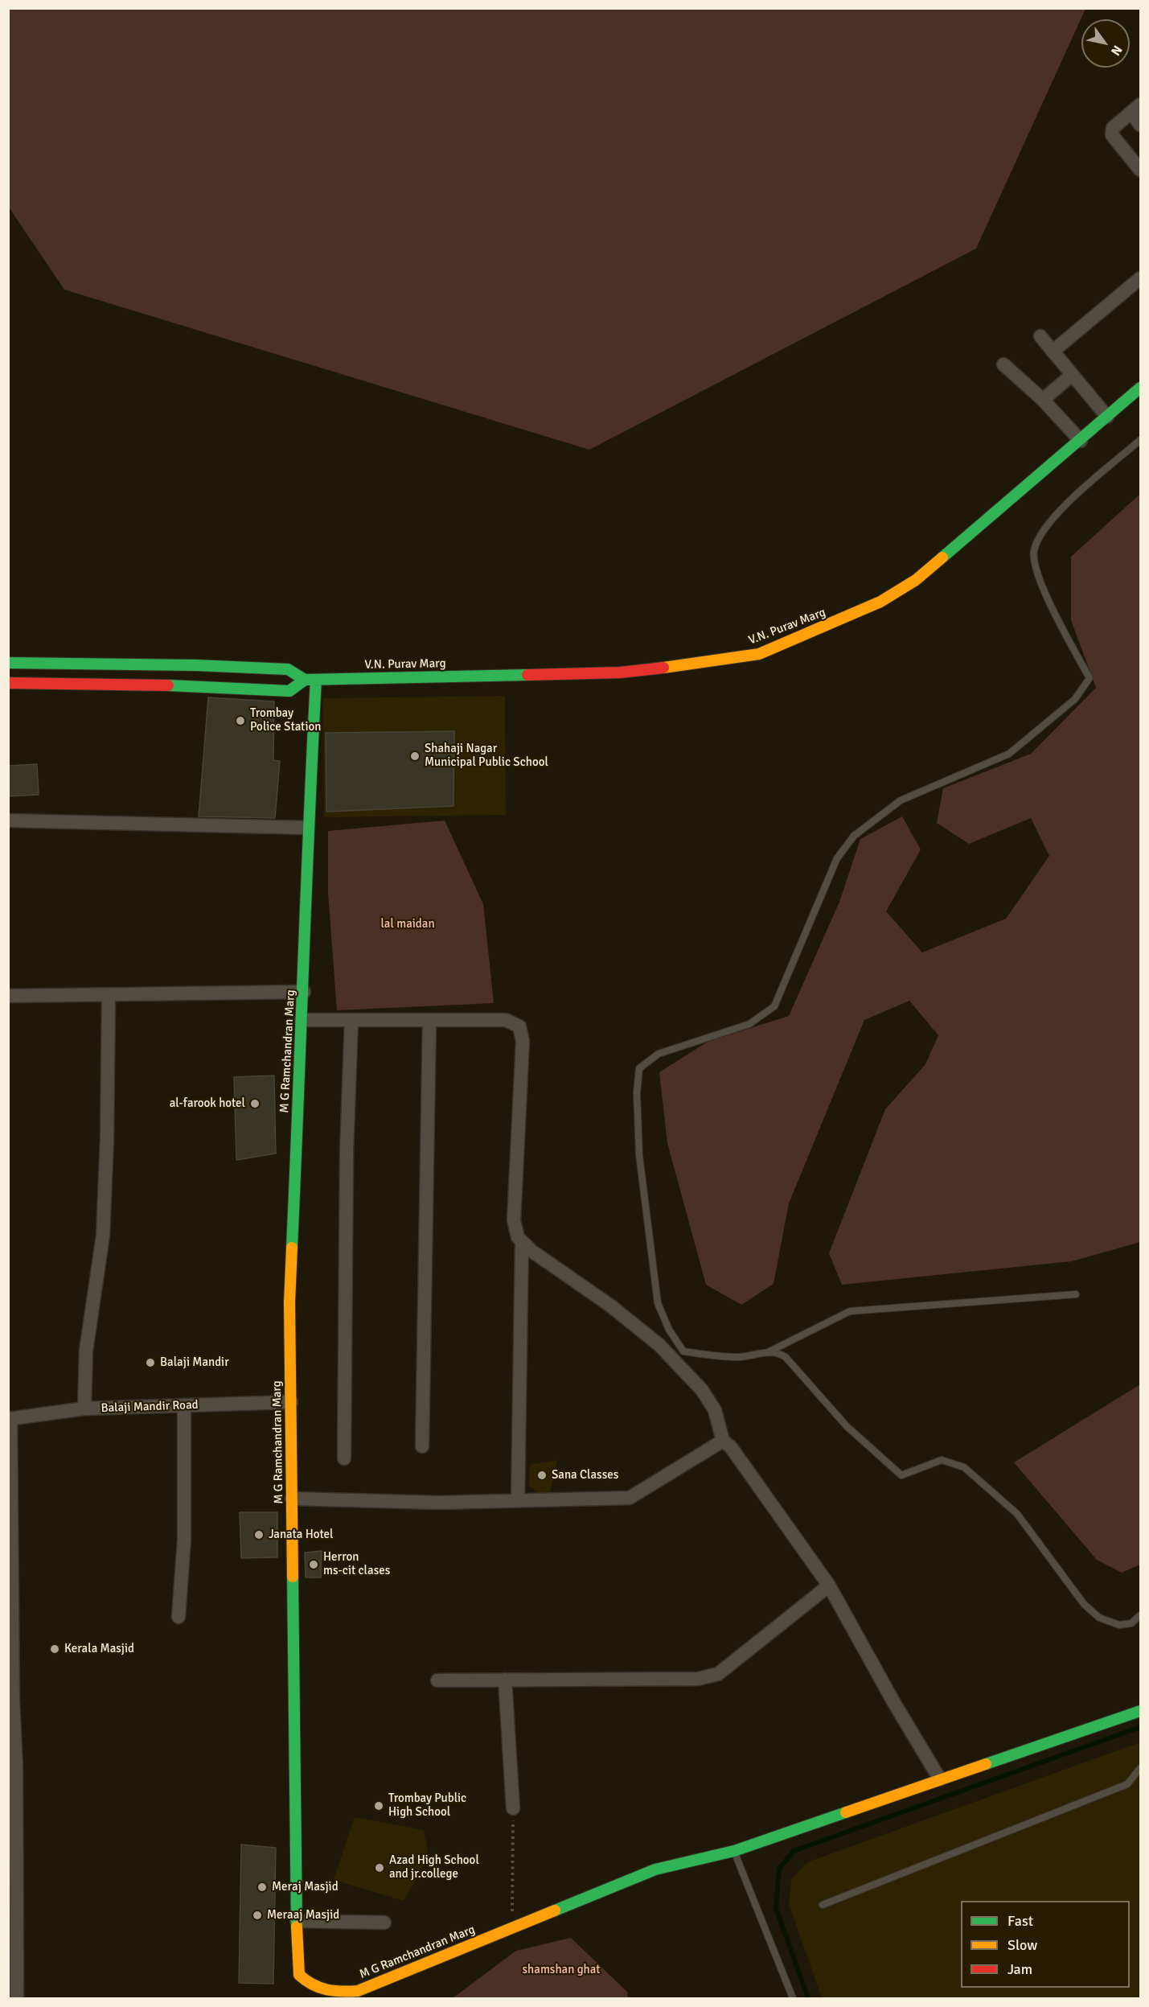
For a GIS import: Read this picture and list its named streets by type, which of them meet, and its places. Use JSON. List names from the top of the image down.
{
  "streets": {
    "street": ["V.N. Purav Marg", "M G Ramchandran Marg", "Balaji Mandir Road"]
  },
  "crossings": [
    ["V.N. Purav Marg", "M G Ramchandran Marg"],
    ["M G Ramchandran Marg", "Balaji Mandir Road"]
  ],
  "parks": ["lal maidan", "shamshan ghat"],
  "places": [
    "Trombay Police Station",
    "Shahaji Nagar Municipal Public School",
    "al-farook hotel",
    "Balaji Mandir",
    "Sana Classes",
    "Janata Hotel",
    "Herron ms-cit clases",
    "Kerala Masjid",
    "Trombay Public High School",
    "Azad High School and jr.college",
    "Meraj Masjid",
    "Meraaj Masjid"
  ],
  "legend": ["Fast", "Slow", "Jam"],
  "north": "bottom right"
}
